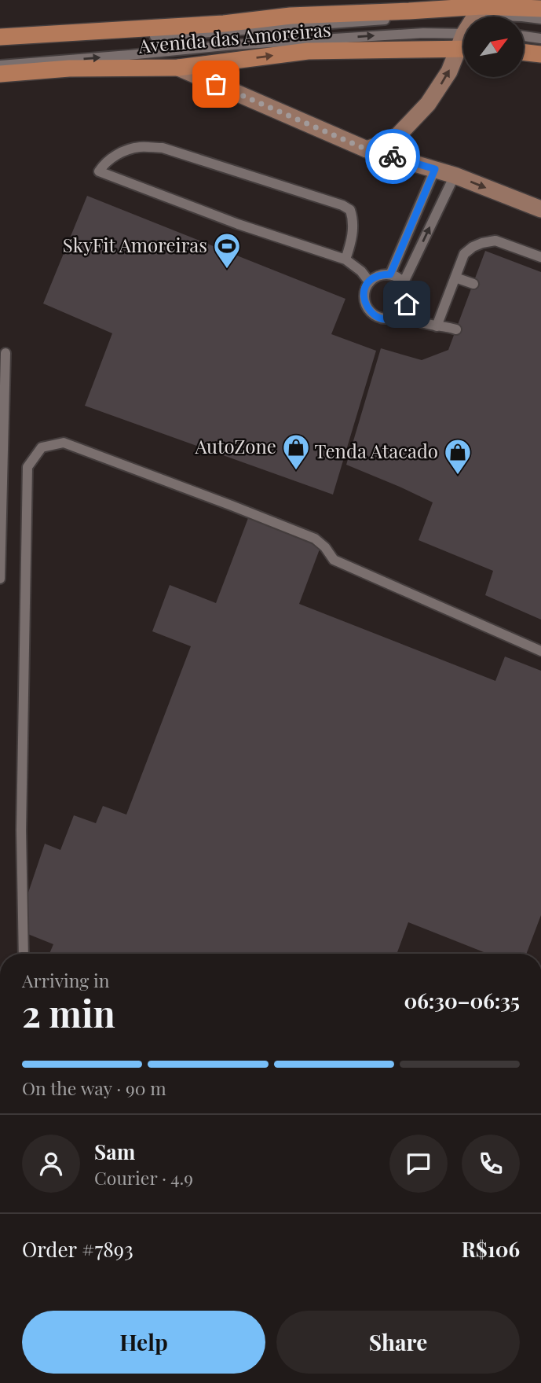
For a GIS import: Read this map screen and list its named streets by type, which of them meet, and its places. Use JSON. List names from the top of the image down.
{
  "streets": {
    "main road": ["Avenida das Amoreiras"]
  },
  "places": {
    "sports": ["SkyFit Amoreiras"],
    "shop": ["AutoZone", "Tenda Atacado"]
  },
  "north": "top right",
  "page": {
    "heading": ["2 min", "Arriving in", "06:30–06:35"],
    "panel": [
      "Sam",
      "Courier · 4.9",
      "Order #7893",
      "R$106"
    ],
    "bar": "On the way · 90 m",
    "buttons": ["Help", "Share"]
  }
}
